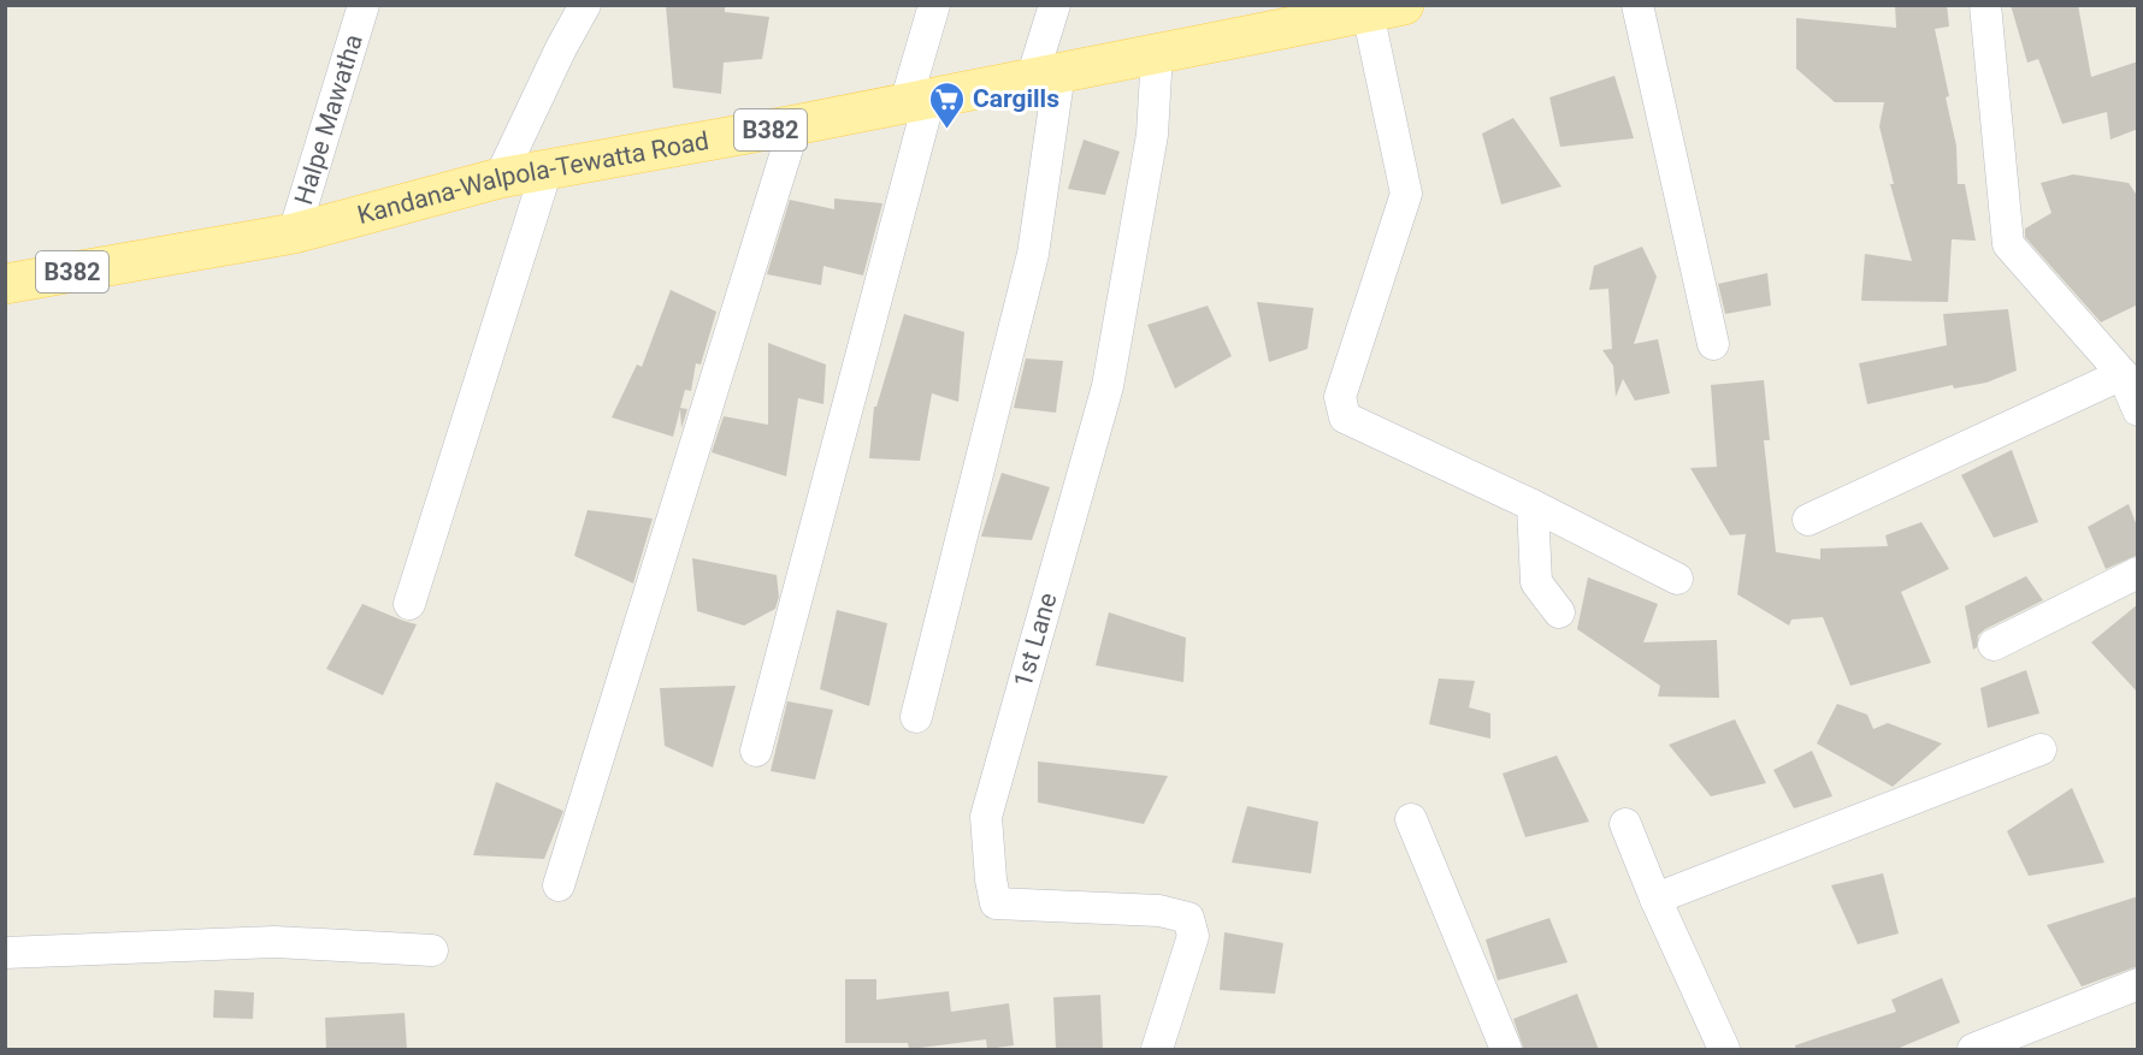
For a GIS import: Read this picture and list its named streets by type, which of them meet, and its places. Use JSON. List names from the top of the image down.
{
  "streets": {
    "main road": ["B382", "Kandana-Walpola-Tewatta Road"],
    "street": ["Halpe Mawatha", "1st Lane"]
  },
  "crossings": [
    ["Halpe Mawatha", "Kandana-Walpola-Tewatta Road"],
    ["Kandana-Walpola-Tewatta Road", "1st Lane"]
  ],
  "places": {
    "supermarket": ["Cargills"]
  }
}
